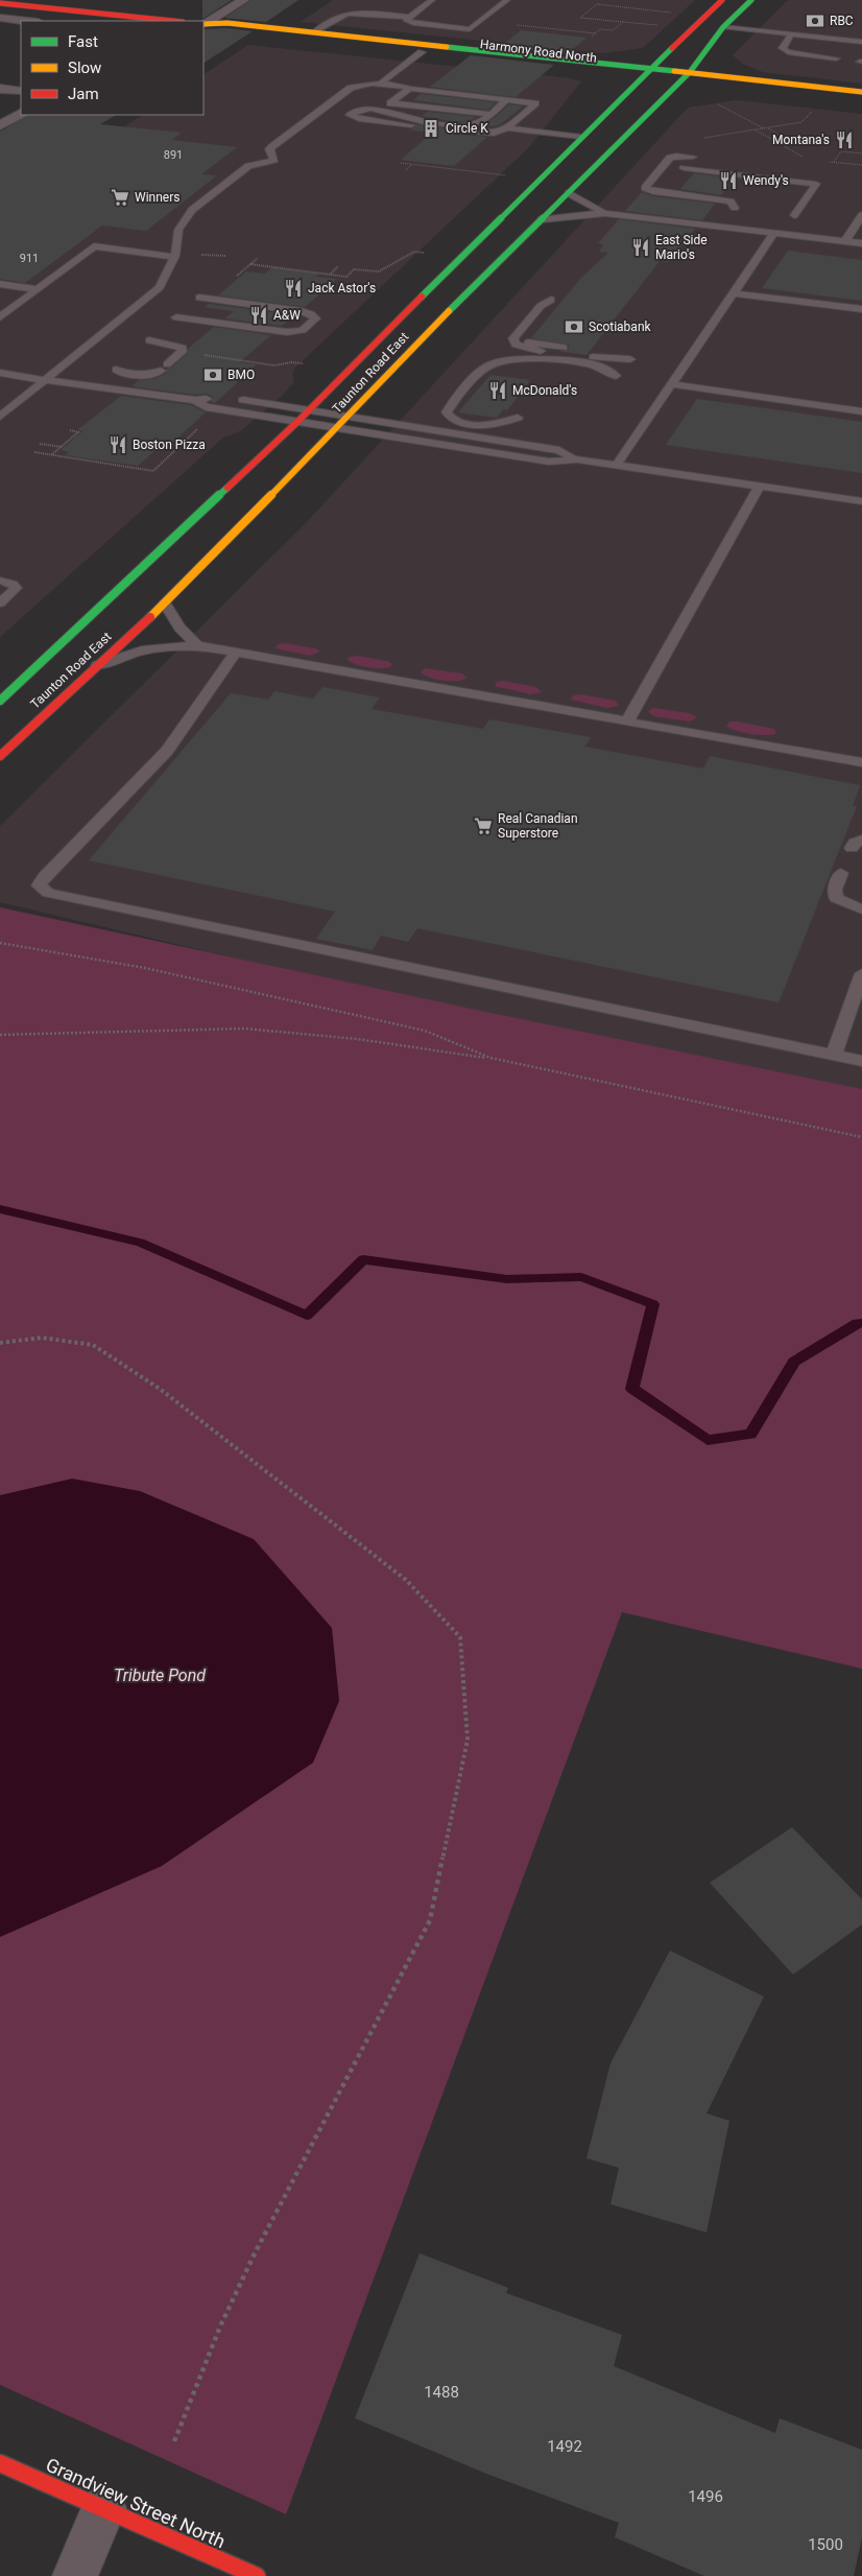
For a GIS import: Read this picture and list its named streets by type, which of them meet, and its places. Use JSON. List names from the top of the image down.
{
  "streets": {
    "main road": ["Harmony Road North", "Taunton Road East", "Grandview Street North"]
  },
  "crossings": [
    ["Harmony Road North", "Taunton Road East"]
  ],
  "water": ["Tribute Pond"],
  "places": {
    "bank": ["RBC", "Scotiabank", "BMO"],
    "building": ["Circle K"],
    "restaurant": [
      "Montana's",
      "Wendy's",
      "East Side Mario's",
      "Jack Astor's",
      "A&W",
      "McDonald's",
      "Boston Pizza"
    ],
    "supermarket": ["Winners", "Real Canadian Superstore"]
  },
  "house_numbers": [
    "891",
    "911",
    "1488",
    "1492",
    "1496",
    "1500"
  ],
  "legend": ["Fast", "Slow", "Jam"]
}
